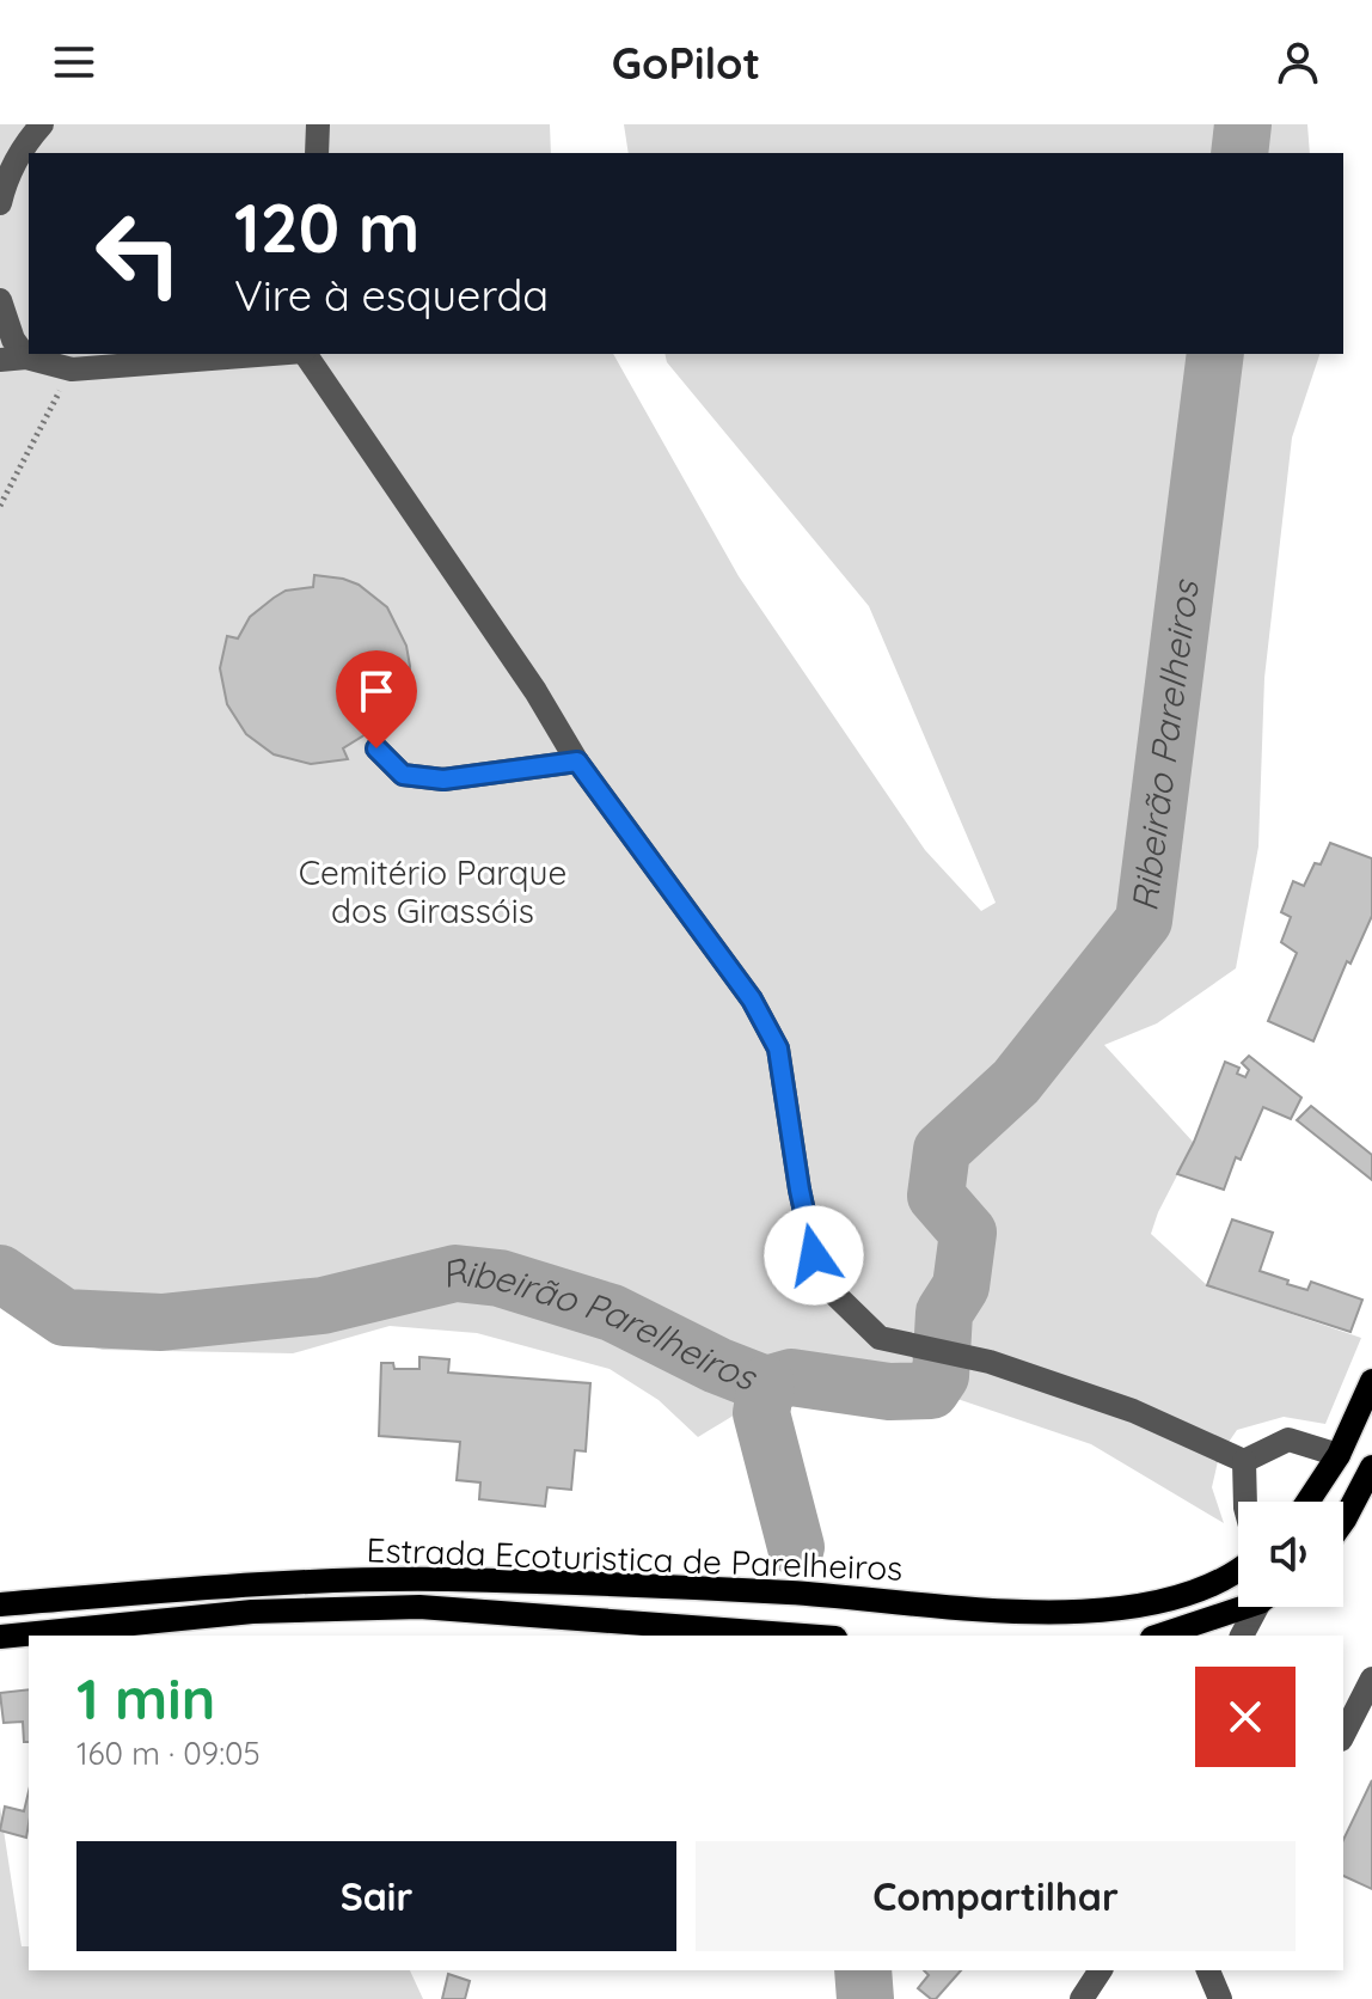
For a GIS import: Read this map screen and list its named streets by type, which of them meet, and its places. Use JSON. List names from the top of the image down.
{
  "streets": {
    "main road": ["Estrada Ecoturistica de Parelheiros"]
  },
  "water": ["Ribeirão Parelheiros"],
  "parks": ["Cemitério Parque dos Girassóis"],
  "page": {
    "header": "GoPilot",
    "turn": ["120 m", "Vire à esquerda"],
    "heading": ["1 min", "160 m · 09:05"],
    "buttons": ["Sair", "Compartilhar"]
  }
}
